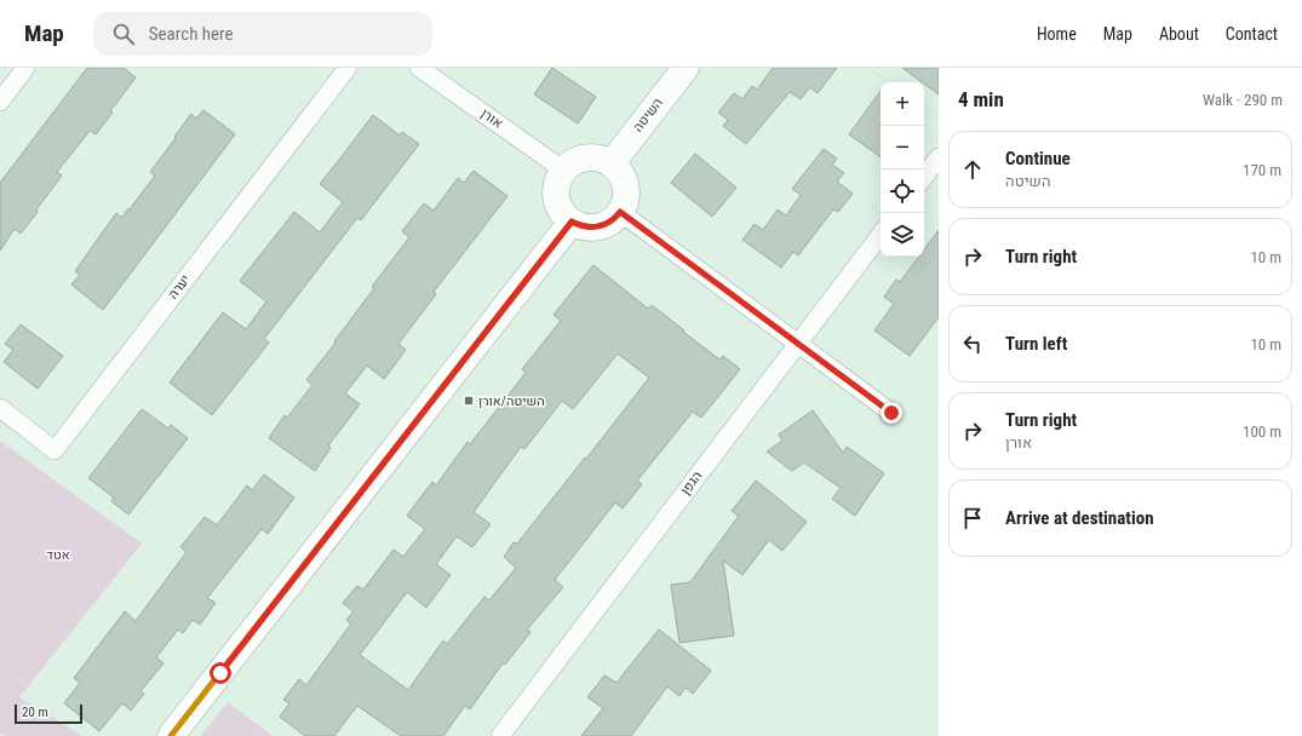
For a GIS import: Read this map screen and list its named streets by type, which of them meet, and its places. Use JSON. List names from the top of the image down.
{
  "streets": {
    "street": [
      "השיטה",
      "אורן",
      "יערה",
      "הגפן"
    ]
  },
  "crossings": [
    ["השיטה", "אורן"]
  ],
  "parks": ["אטד"],
  "places": {
    "transit": ["השיטה/אורן"]
  },
  "scale_bar": "20 m",
  "page": {
    "header": "Map",
    "search": "Search here",
    "nav": [
      "Home",
      "Map",
      "About",
      "Contact"
    ],
    "heading": ["4 min", "Walk · 290 m"],
    "map_buttons": ["+", "−"],
    "list": [
      ["Continue", "השיטה", "170 m"],
      ["Turn right", "10 m"],
      ["Turn left", "10 m"],
      ["Turn right", "אורן", "100 m"],
      "Arrive at destination"
    ],
    "scale": "20 m"
  }
}
